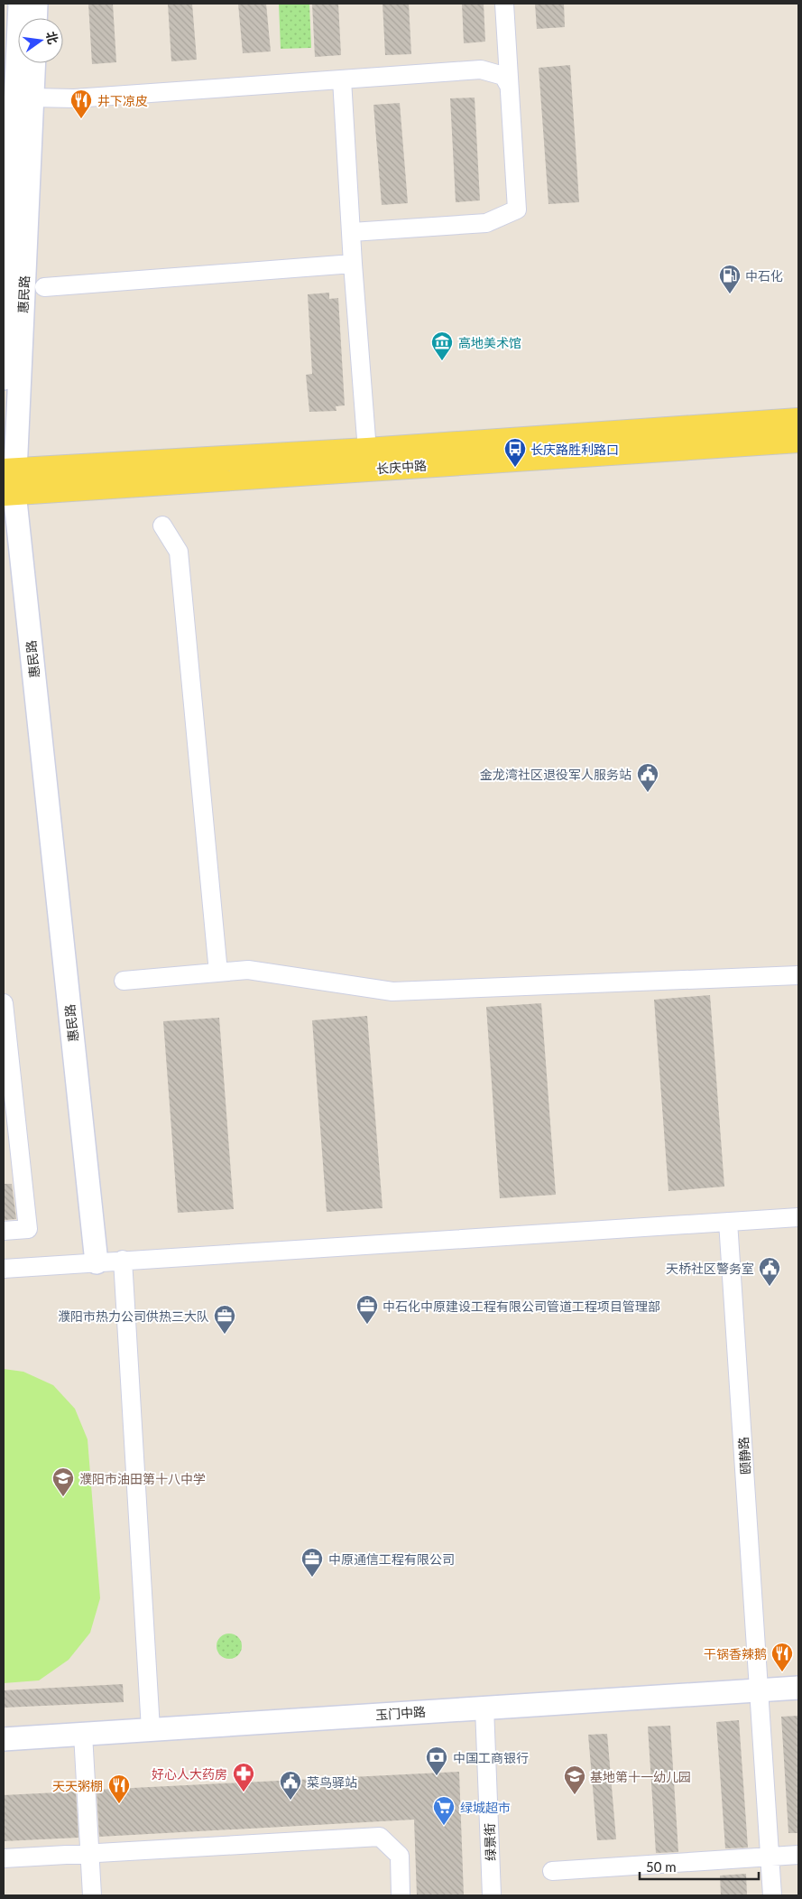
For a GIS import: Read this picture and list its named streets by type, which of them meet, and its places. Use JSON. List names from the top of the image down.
{
  "streets": {
    "main road": ["长庆中路"],
    "street": [
      "惠民路",
      "颐静路",
      "玉门中路",
      "绿景街"
    ]
  },
  "crossings": [
    ["惠民路", "长庆中路"],
    ["颐静路", "玉门中路"],
    ["玉门中路", "绿景街"]
  ],
  "places": {
    "restaurant": ["井下凉皮", "干锅香辣鹅", "天天粥棚"],
    "fuel station": ["中石化"],
    "museum": ["高地美术馆"],
    "bus stop": ["长庆路胜利路口"],
    "public building": ["金龙湾社区退役军人服务站", "天桥社区警务室", "菜鸟驿站"],
    "office": ["中石化中原建设工程有限公司管道工程项目管理部", "濮阳市热力公司供热三大队", "中原通信工程有限公司"],
    "school or university": ["濮阳市油田第十八中学", "基地第十一幼儿园"],
    "bank": ["中国工商银行"],
    "pharmacy": ["好心人大药房"],
    "supermarket": ["绿城超市"]
  },
  "scale_bar": "50 m",
  "north": "right"
}
